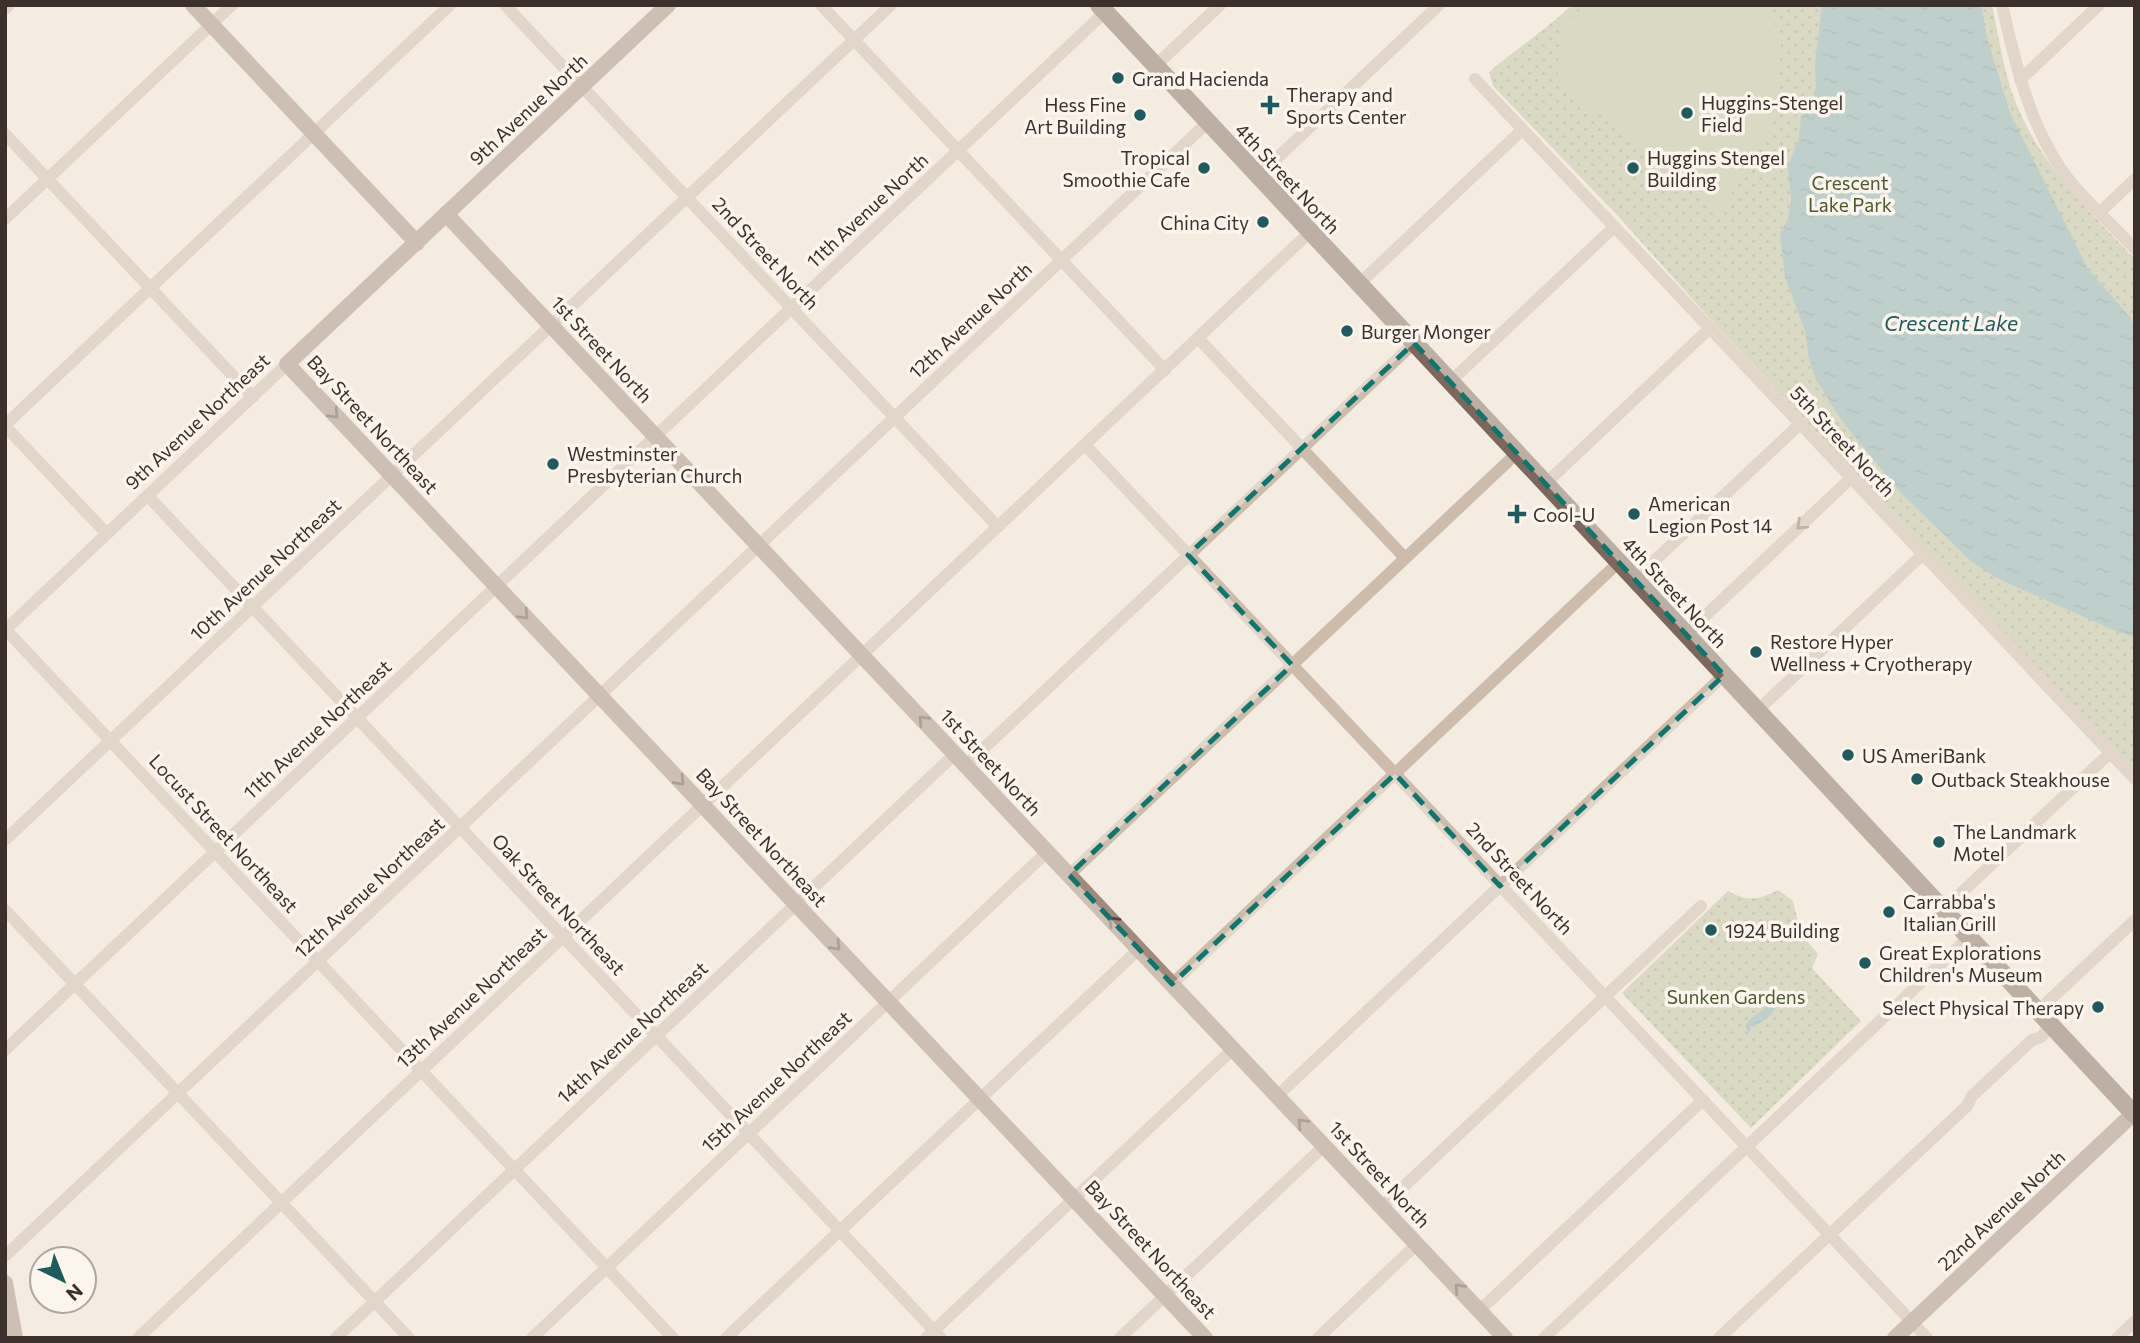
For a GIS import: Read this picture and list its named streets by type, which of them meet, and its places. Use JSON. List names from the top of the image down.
{
  "streets": {
    "main road": ["4th Street North"],
    "street": [
      "9th Avenue North",
      "11th Avenue North",
      "2nd Street North",
      "12th Avenue North",
      "1st Street North",
      "9th Avenue Northeast",
      "Bay Street Northeast",
      "5th Street North",
      "10th Avenue Northeast",
      "11th Avenue Northeast",
      "Locust Street Northeast",
      "12th Avenue Northeast",
      "Oak Street Northeast",
      "13th Avenue Northeast",
      "14th Avenue Northeast",
      "15th Avenue Northeast",
      "22nd Avenue North"
    ]
  },
  "crossings": [
    ["9th Avenue North", "2nd Street North"],
    ["9th Avenue North", "1st Street North"],
    ["9th Avenue North", "9th Avenue Northeast"],
    ["4th Street North", "11th Avenue North"],
    ["4th Street North", "12th Avenue North"],
    ["4th Street North", "13th Avenue Northeast"],
    ["4th Street North", "14th Avenue Northeast"],
    ["4th Street North", "22nd Avenue North"],
    ["11th Avenue North", "2nd Street North"],
    ["11th Avenue North", "1st Street North"],
    ["11th Avenue North", "11th Avenue Northeast"],
    ["2nd Street North", "12th Avenue North"],
    ["2nd Street North", "10th Avenue Northeast"],
    ["2nd Street North", "13th Avenue Northeast"],
    ["2nd Street North", "14th Avenue Northeast"],
    ["2nd Street North", "22nd Avenue North"],
    ["12th Avenue North", "1st Street North"],
    ["12th Avenue North", "12th Avenue Northeast"],
    ["1st Street North", "10th Avenue Northeast"],
    ["1st Street North", "11th Avenue Northeast"],
    ["1st Street North", "12th Avenue Northeast"],
    ["1st Street North", "13th Avenue Northeast"],
    ["1st Street North", "14th Avenue Northeast"],
    ["1st Street North", "15th Avenue Northeast"],
    ["9th Avenue Northeast", "Bay Street Northeast"],
    ["9th Avenue Northeast", "Locust Street Northeast"],
    ["9th Avenue Northeast", "Oak Street Northeast"],
    ["Bay Street Northeast", "10th Avenue Northeast"],
    ["Bay Street Northeast", "11th Avenue Northeast"],
    ["Bay Street Northeast", "12th Avenue Northeast"],
    ["Bay Street Northeast", "13th Avenue Northeast"],
    ["Bay Street Northeast", "14th Avenue Northeast"],
    ["Bay Street Northeast", "15th Avenue Northeast"],
    ["10th Avenue Northeast", "Locust Street Northeast"],
    ["10th Avenue Northeast", "Oak Street Northeast"],
    ["11th Avenue Northeast", "Locust Street Northeast"],
    ["11th Avenue Northeast", "Oak Street Northeast"],
    ["Locust Street Northeast", "12th Avenue Northeast"],
    ["Locust Street Northeast", "13th Avenue Northeast"],
    ["Locust Street Northeast", "14th Avenue Northeast"],
    ["Locust Street Northeast", "15th Avenue Northeast"],
    ["12th Avenue Northeast", "Oak Street Northeast"],
    ["Oak Street Northeast", "13th Avenue Northeast"],
    ["Oak Street Northeast", "14th Avenue Northeast"],
    ["Oak Street Northeast", "15th Avenue Northeast"]
  ],
  "one_way": ["Bay Street Northeast"],
  "water": ["Crescent Lake"],
  "parks": ["Crescent Lake Park", "Sunken Gardens"],
  "places": {
    "other": [
      "Grand Hacienda",
      "Huggins-Stengel Field",
      "Hess Fine Art Building",
      "Tropical Smoothie Cafe",
      "Huggins Stengel Building",
      "China City",
      "Burger Monger",
      "Westminster Presbyterian Church",
      "American Legion Post 14",
      "Restore Hyper Wellness + Cryotherapy",
      "US AmeriBank",
      "Outback Steakhouse",
      "The Landmark Motel",
      "Carrabba's Italian Grill",
      "1924 Building",
      "Great Explorations Children's Museum",
      "Select Physical Therapy"
    ],
    "health": ["Therapy and Sports Center", "Cool-U"]
  },
  "north": "bottom right"
}
